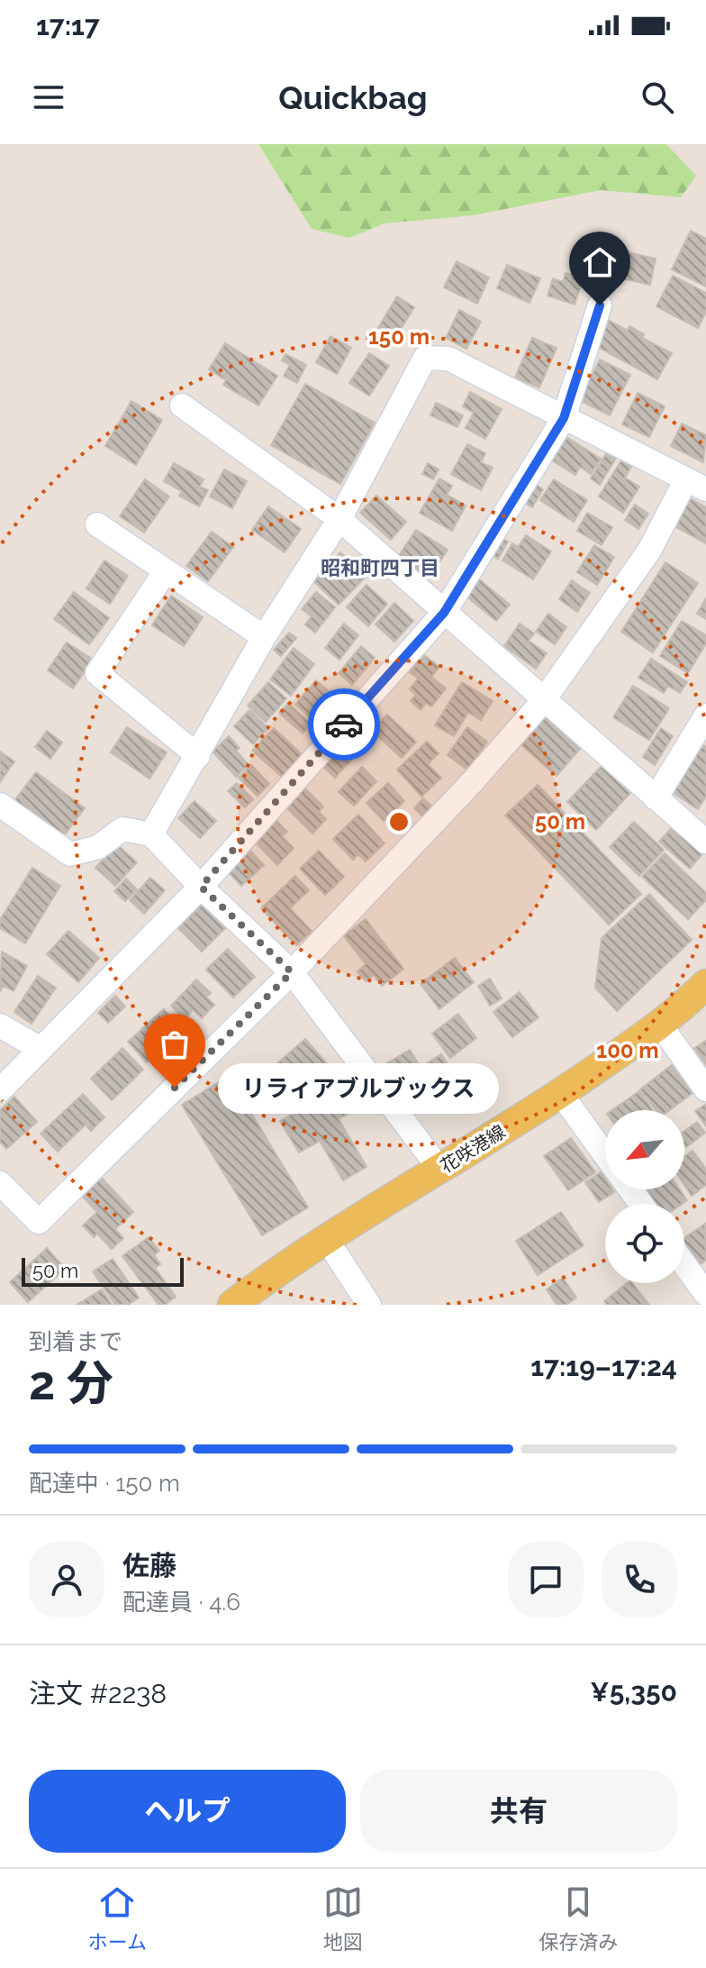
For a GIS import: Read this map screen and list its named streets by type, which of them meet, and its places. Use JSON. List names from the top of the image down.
{
  "streets": {
    "main road": ["花咲港線"]
  },
  "districts": ["昭和町四丁目"],
  "places": ["リラィアブルブックス"],
  "scale_bar": "50 m",
  "north": "bottom left",
  "page": {
    "status": "17:17",
    "header": "Quickbag",
    "bubble": "リラィアブルブックス",
    "scale": "50 m",
    "heading": ["2 分", "到着まで", "17:19–17:24"],
    "panel": [
      "佐藤",
      "配達員 · 4.6",
      "注文 #2238",
      "¥5,350"
    ],
    "bar": "配達中 · 150 m",
    "buttons": ["ヘルプ", "共有"],
    "tabs": ["ホーム", "地図", "保存済み"]
  },
  "rings": ["150 m", "50 m", "100 m"]
}
